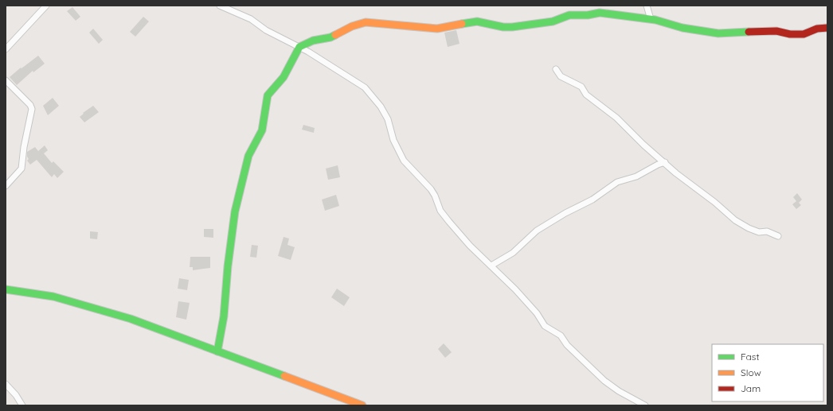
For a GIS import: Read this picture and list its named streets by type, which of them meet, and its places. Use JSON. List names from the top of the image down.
{
  "legend": ["Fast", "Slow", "Jam"]
}
